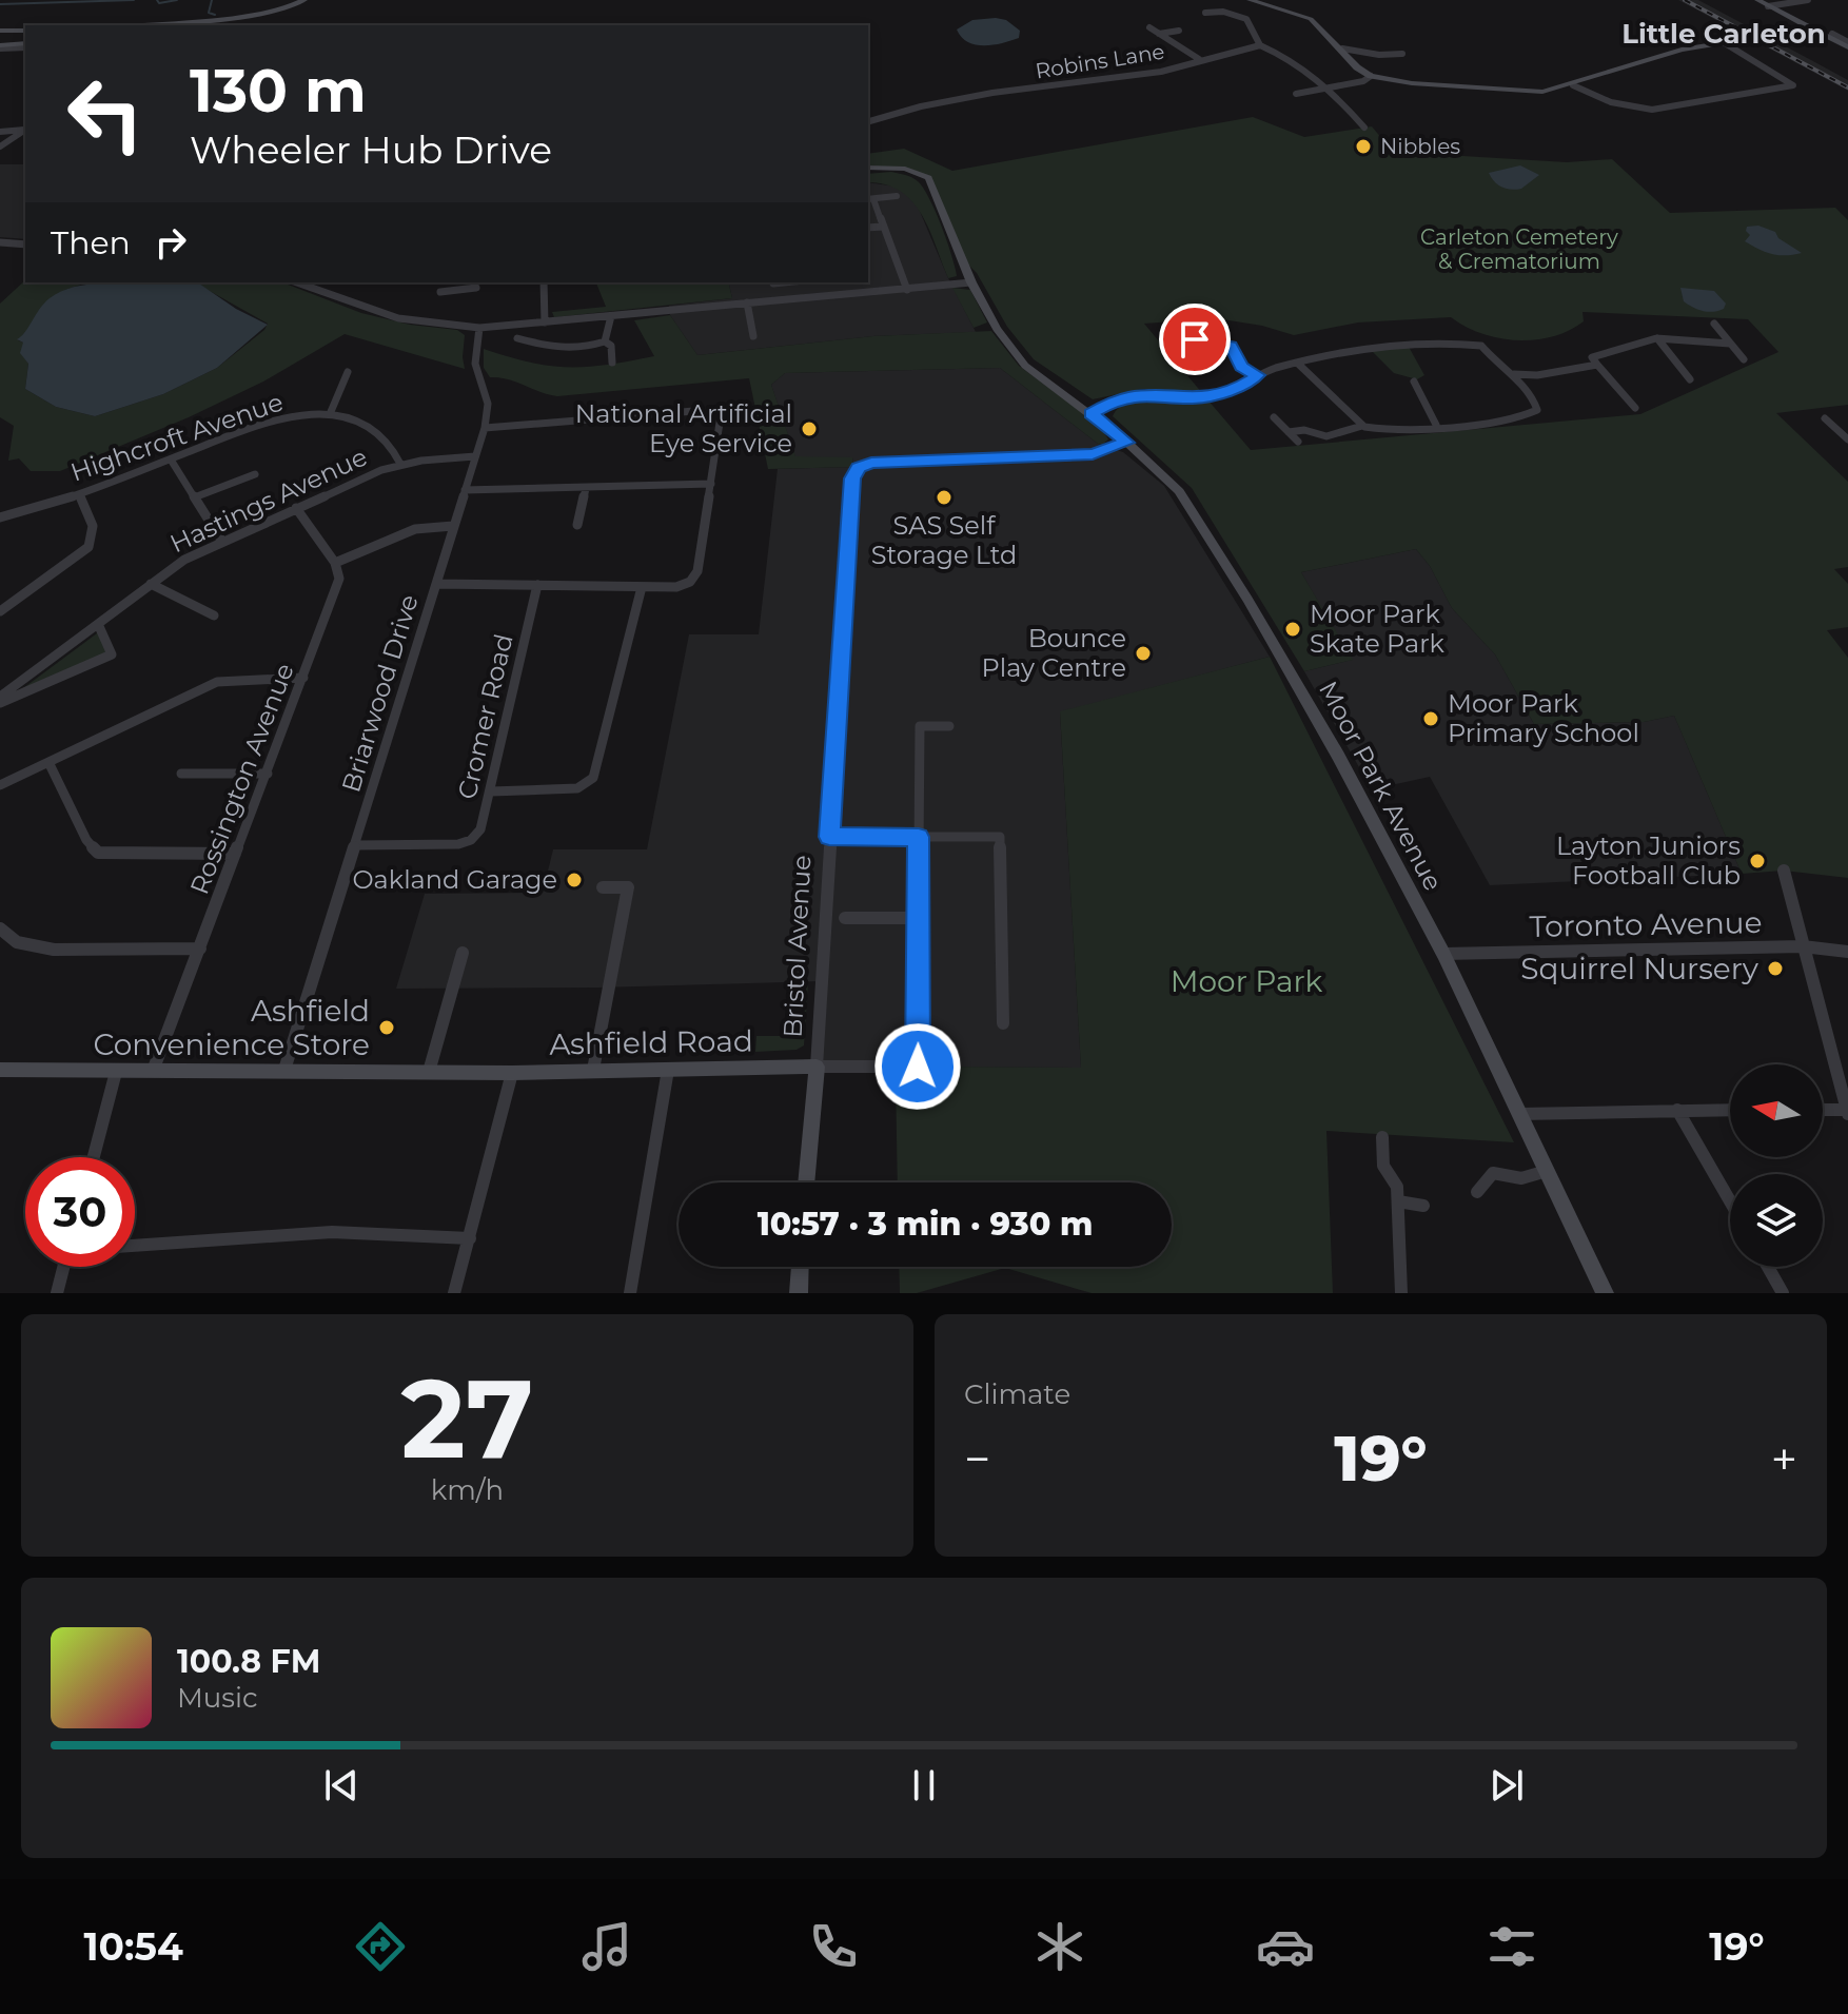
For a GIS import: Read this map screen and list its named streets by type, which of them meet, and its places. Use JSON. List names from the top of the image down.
{
  "streets": {
    "street": [
      "Robins Lane",
      "Highcroft Avenue",
      "Hastings Avenue",
      "Briarwood Drive",
      "Cromer Road",
      "Rossington Avenue",
      "Moor Park Avenue",
      "Toronto Avenue",
      "Bristol Avenue",
      "Ashfield Road"
    ]
  },
  "crossings": [
    ["Highcroft Avenue", "Hastings Avenue"],
    ["Hastings Avenue", "Briarwood Drive"],
    ["Briarwood Drive", "Cromer Road"],
    ["Briarwood Drive", "Ashfield Road"],
    ["Rossington Avenue", "Ashfield Road"],
    ["Moor Park Avenue", "Toronto Avenue"],
    ["Moor Park Avenue", "Bristol Avenue"],
    ["Bristol Avenue", "Ashfield Road"]
  ],
  "districts": ["Little Carleton"],
  "parks": ["Carleton Cemetery & Crematorium", "Moor Park"],
  "places": [
    "Nibbles",
    "National Artificial Eye Service",
    "SAS Self Storage Ltd",
    "Moor Park Skate Park",
    "Bounce Play Centre",
    "Moor Park Primary School",
    "Layton Juniors Football Club",
    "Oakland Garage",
    "Squirrel Nursery",
    "Ashfield Convenience Store"
  ],
  "north": "left",
  "page": {
    "turn": ["130 m", "Wheeler Hub Drive"],
    "then": "Then",
    "limit": "30",
    "trip": "10:57 · 3 min · 930 m",
    "tile": [
      ["27", "km/h"],
      "Climate"
    ],
    "heat": ["−", "19°", "+"],
    "song": ["100.8 FM", "Music"],
    "tabs": ["10:54", "19°"]
  }
}
